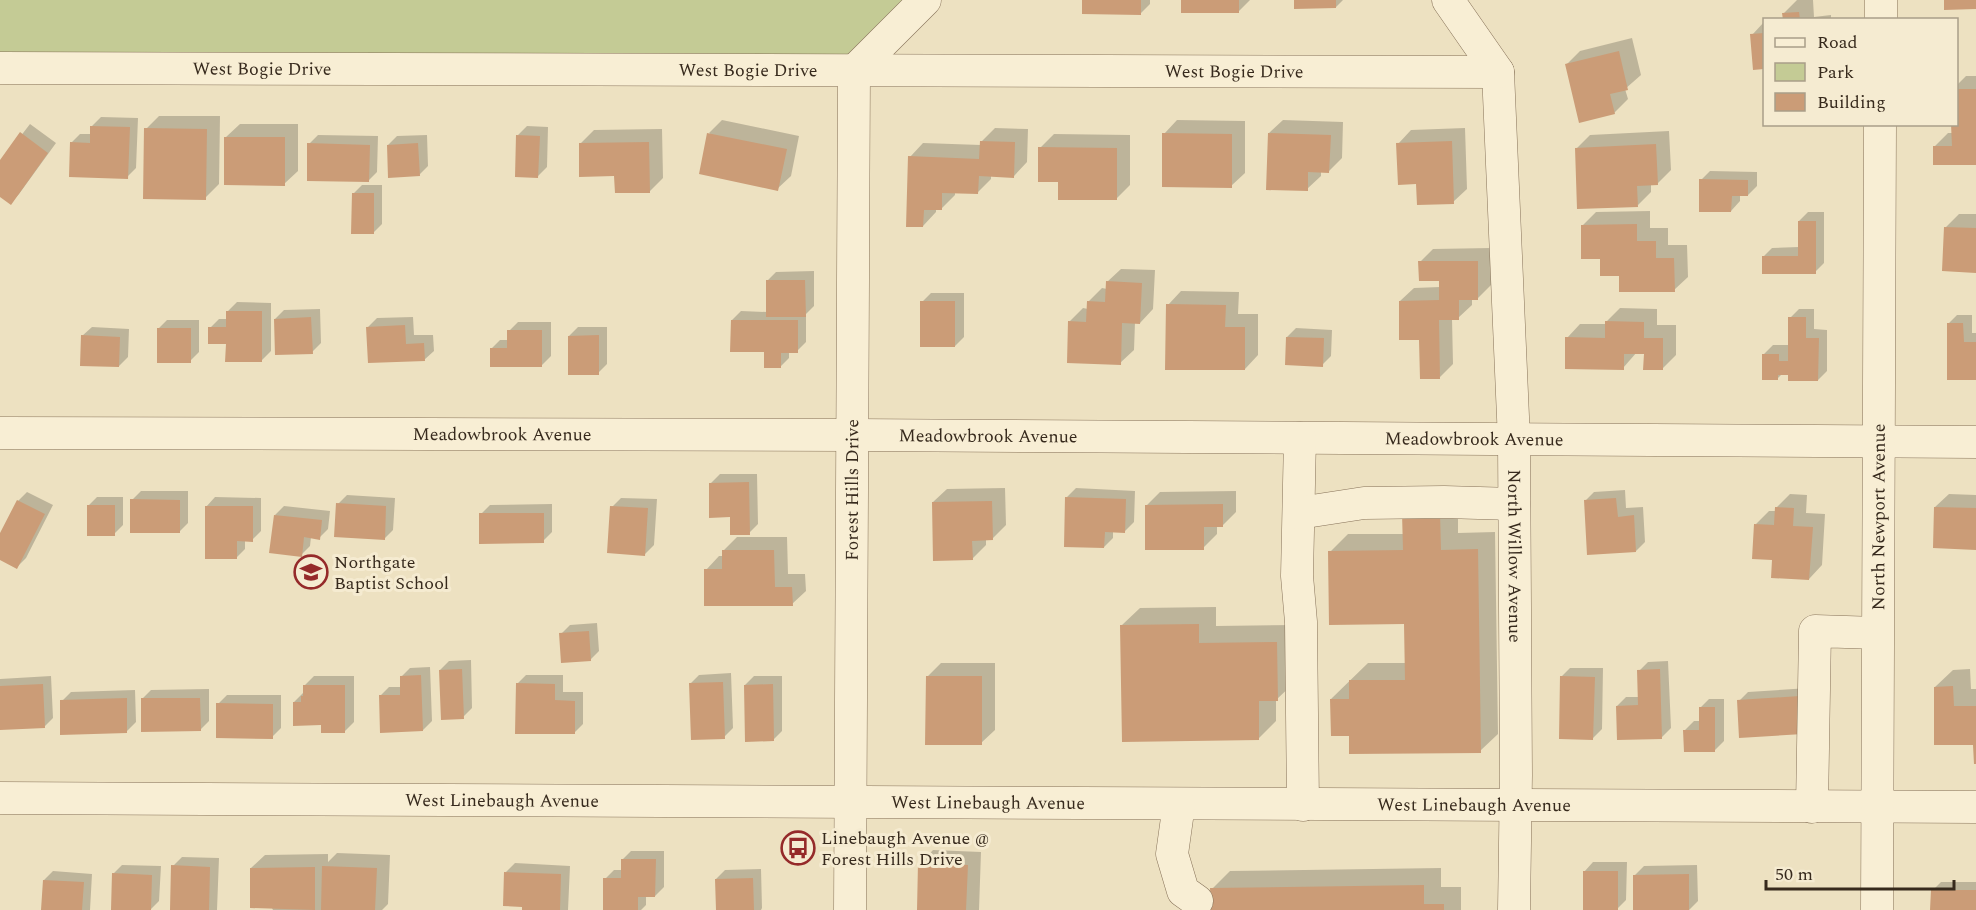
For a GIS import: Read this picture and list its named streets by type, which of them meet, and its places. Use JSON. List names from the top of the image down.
{
  "streets": {
    "street": [
      "West Bogie Drive",
      "Meadowbrook Avenue",
      "Forest Hills Drive",
      "North Newport Avenue",
      "North Willow Avenue",
      "West Linebaugh Avenue"
    ]
  },
  "crossings": [
    ["West Bogie Drive", "Forest Hills Drive"],
    ["West Bogie Drive", "North Willow Avenue"],
    ["Meadowbrook Avenue", "Forest Hills Drive"],
    ["Meadowbrook Avenue", "North Newport Avenue"],
    ["Meadowbrook Avenue", "North Willow Avenue"],
    ["Forest Hills Drive", "West Linebaugh Avenue"],
    ["North Newport Avenue", "West Linebaugh Avenue"],
    ["North Willow Avenue", "West Linebaugh Avenue"]
  ],
  "places": {
    "school or university": ["Northgate Baptist School"],
    "bus stop": ["Linebaugh Avenue @ Forest Hills Drive"]
  },
  "legend": ["Road", "Park", "Building"],
  "scale_bar": "50 m"
}
